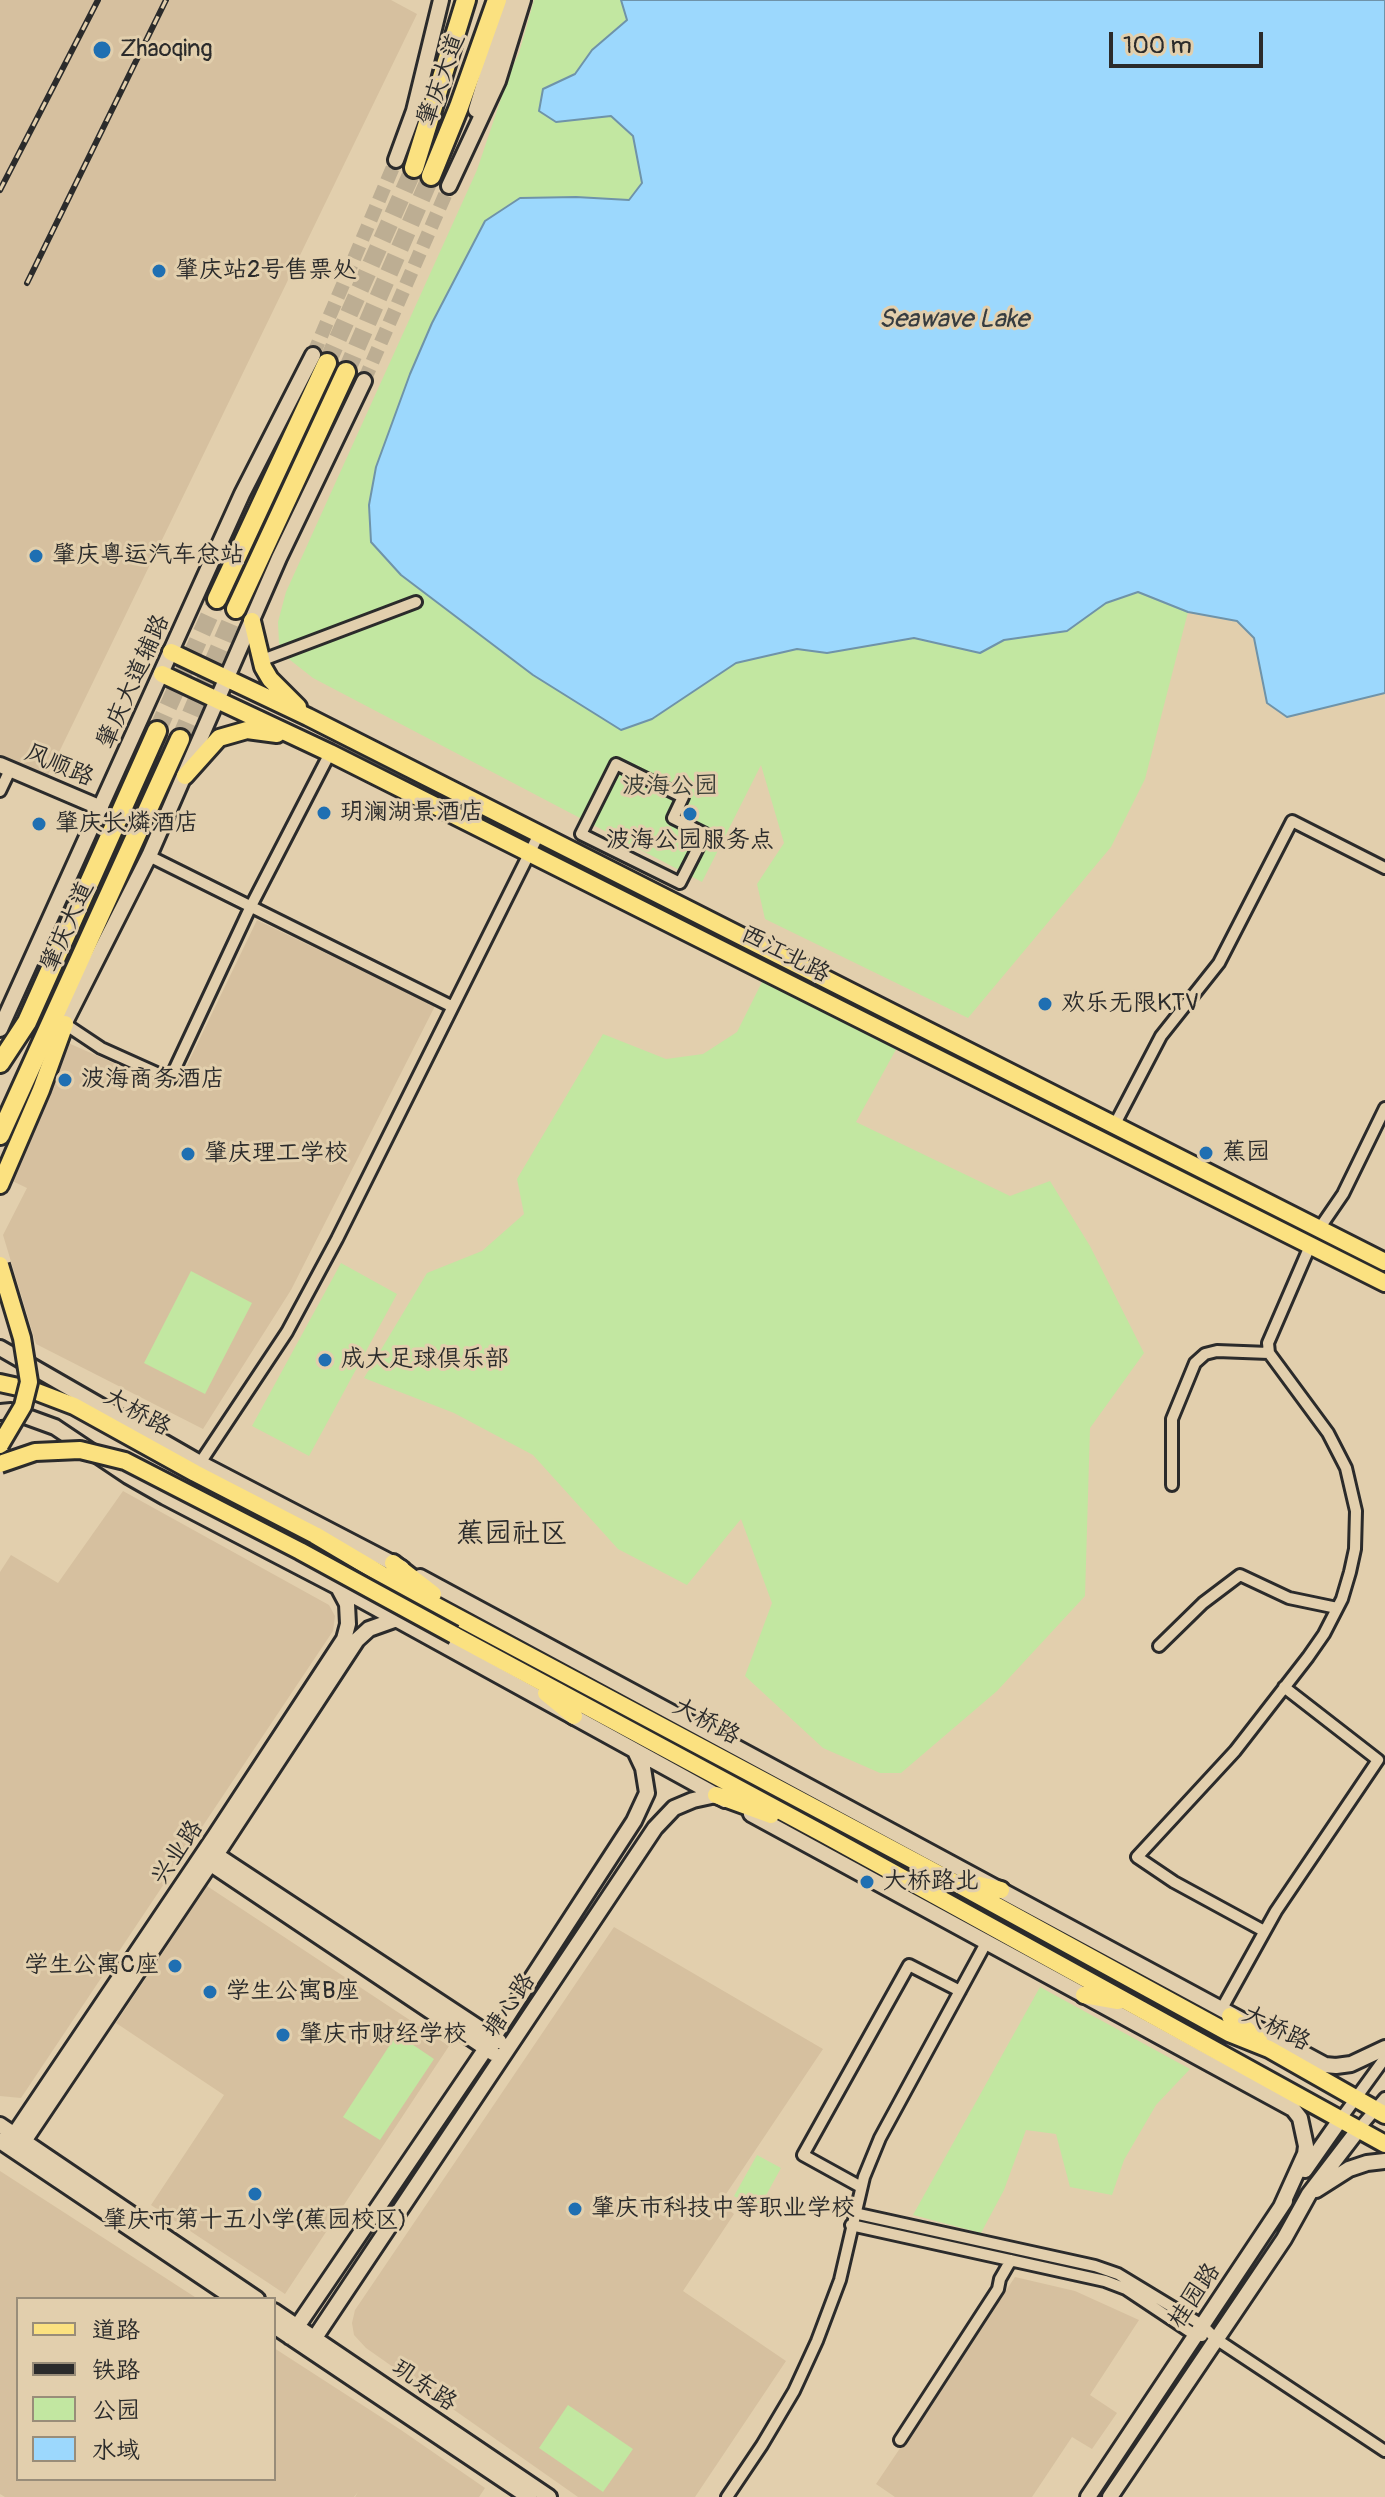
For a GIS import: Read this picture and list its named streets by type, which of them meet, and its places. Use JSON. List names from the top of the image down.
{
  "streets": {
    "highway": ["肇庆大道"],
    "main road": ["西江北路", "大桥路"],
    "street": [
      "肇庆大道辅路",
      "风顺路",
      "兴业路",
      "塘心路",
      "桂园路",
      "玑东路"
    ]
  },
  "crossings": [
    ["肇庆大道辅路", "风顺路"],
    ["肇庆大道辅路", "西江北路"],
    ["大桥路", "桂园路"],
    ["塘心路", "玑东路"]
  ],
  "districts": ["蕉园社区"],
  "water": ["Seawave Lake"],
  "parks": ["波海公园"],
  "places": [
    "Zhaoqing",
    "肇庆站2号售票处",
    "肇庆粤运汽车总站",
    "玥澜湖景酒店",
    "波海公园服务点",
    "肇庆长燐酒店",
    "欢乐无限KTV",
    "波海商务酒店",
    "蕉园",
    "肇庆理工学校",
    "成大足球俱乐部",
    "大桥路北",
    "学生公寓C座",
    "学生公寓B座",
    "肇庆市财经学校",
    "肇庆市第十五小学(蕉园校区)",
    "肇庆市科技中等职业学校"
  ],
  "legend": [
    "道路",
    "铁路",
    "公园",
    "水域"
  ],
  "scale_bar": "100 m"
}
